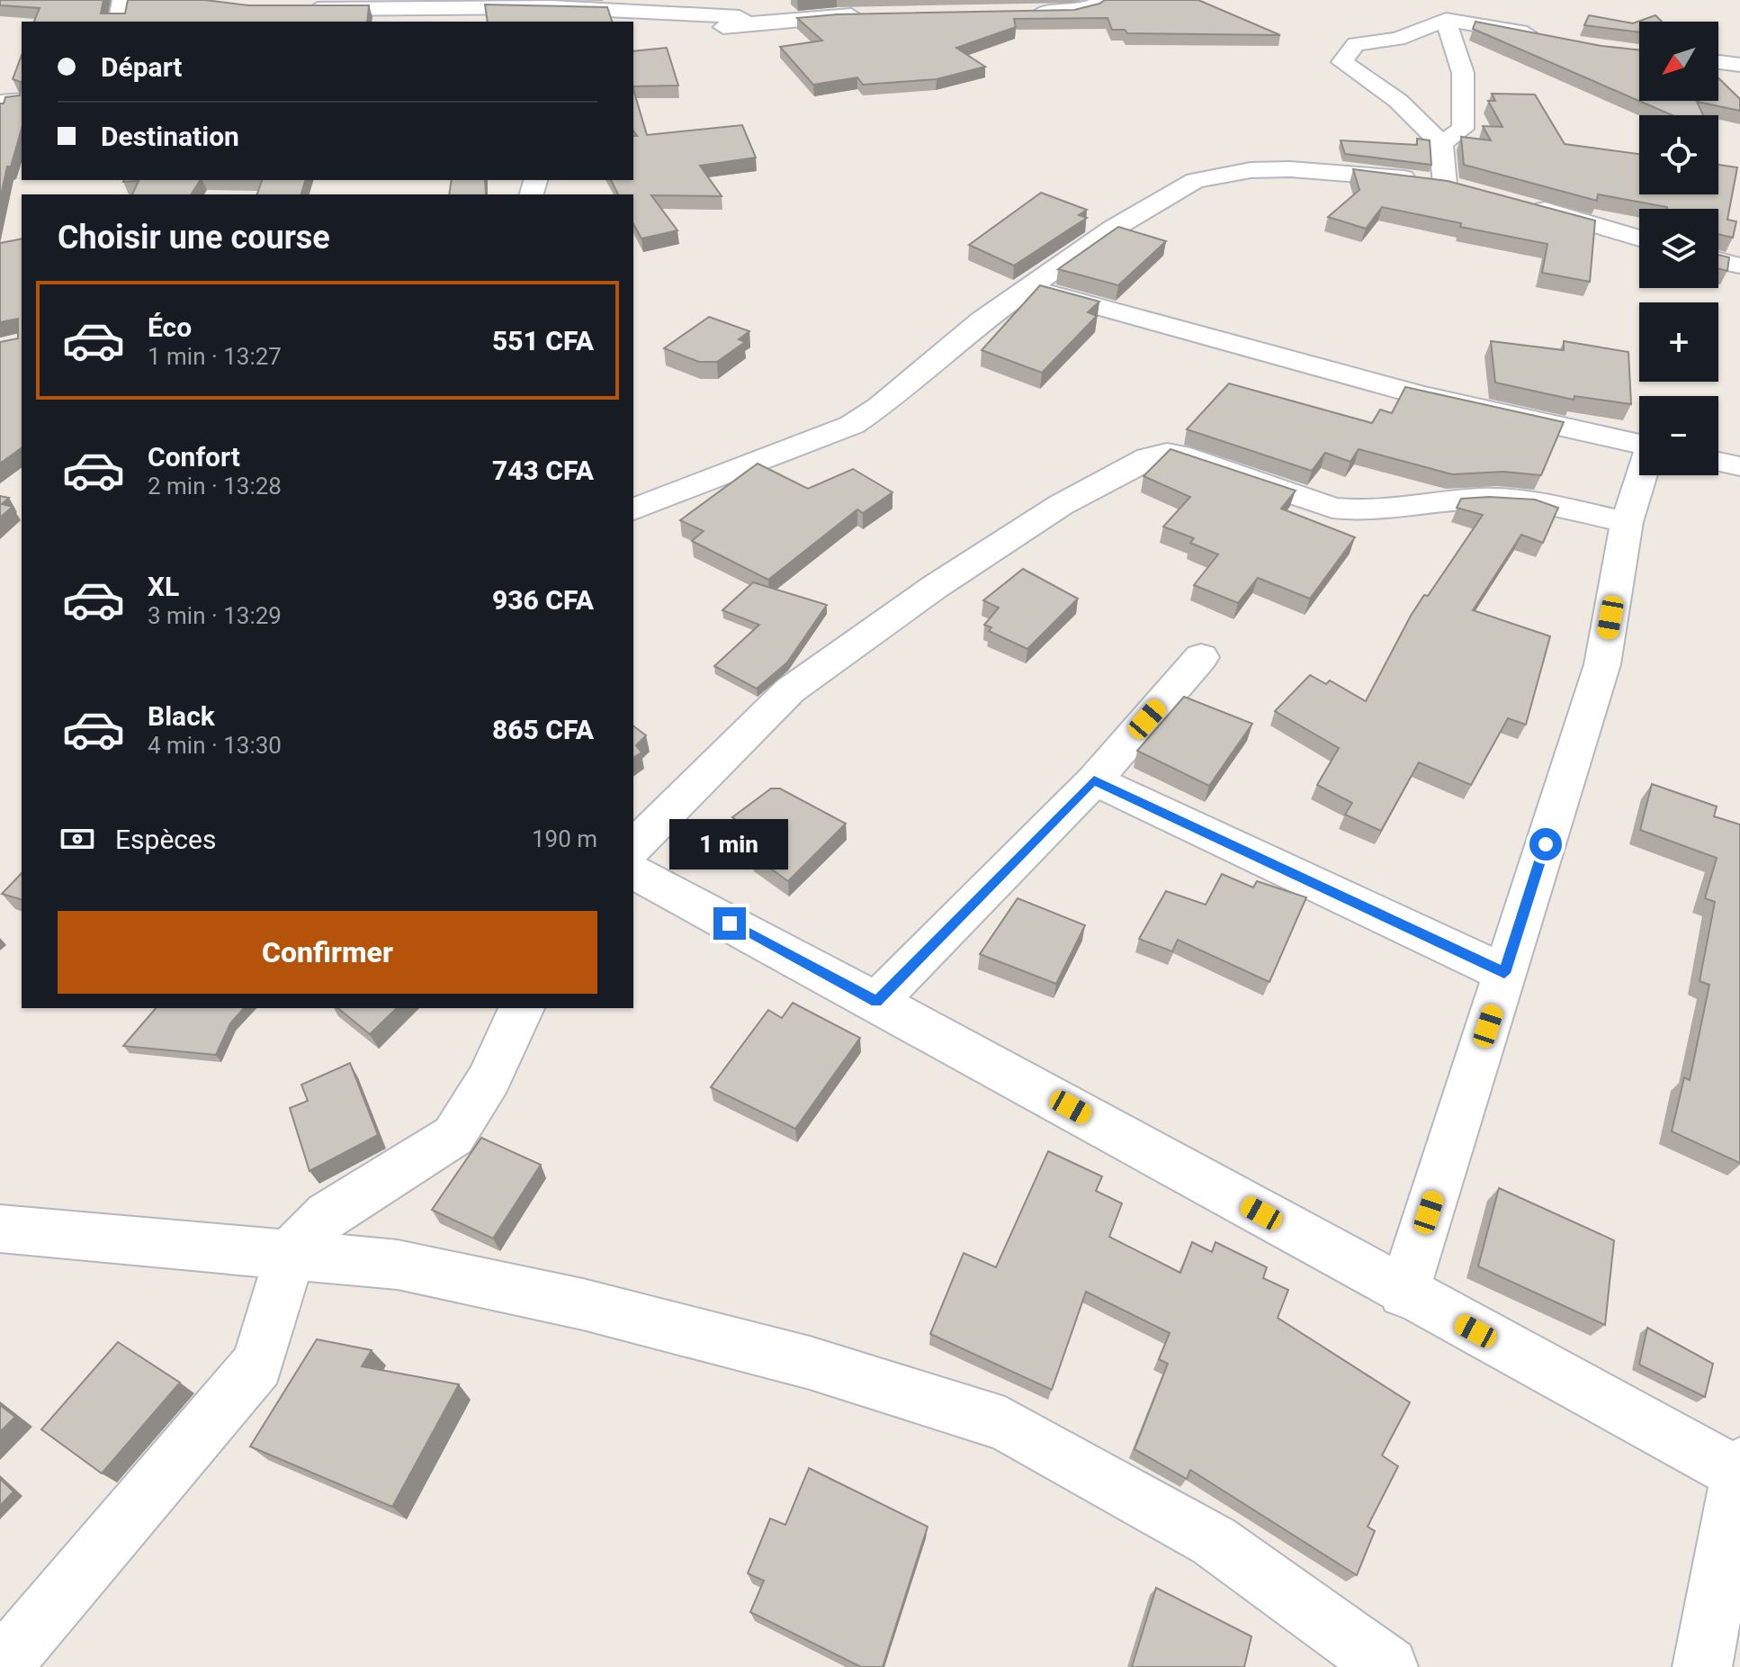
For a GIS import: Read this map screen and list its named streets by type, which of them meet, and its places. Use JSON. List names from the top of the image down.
{
  "north": "bottom left",
  "page": {
    "map_buttons": ["+", "−"],
    "banner": ["Départ", "Destination"],
    "heading": "Choisir une course",
    "list": [
      {
        "name": "Éco",
        "note": "1 min · 13:27",
        "value": "551 CFA"
      },
      {
        "name": "Confort",
        "note": "2 min · 13:28",
        "value": "743 CFA"
      },
      {
        "name": "XL",
        "note": "3 min · 13:29",
        "value": "936 CFA"
      },
      {
        "name": "Black",
        "note": "4 min · 13:30",
        "value": "865 CFA"
      }
    ],
    "pay": ["Espèces", "190 m"],
    "bubble": "1 min",
    "buttons": "Confirmer"
  }
}
